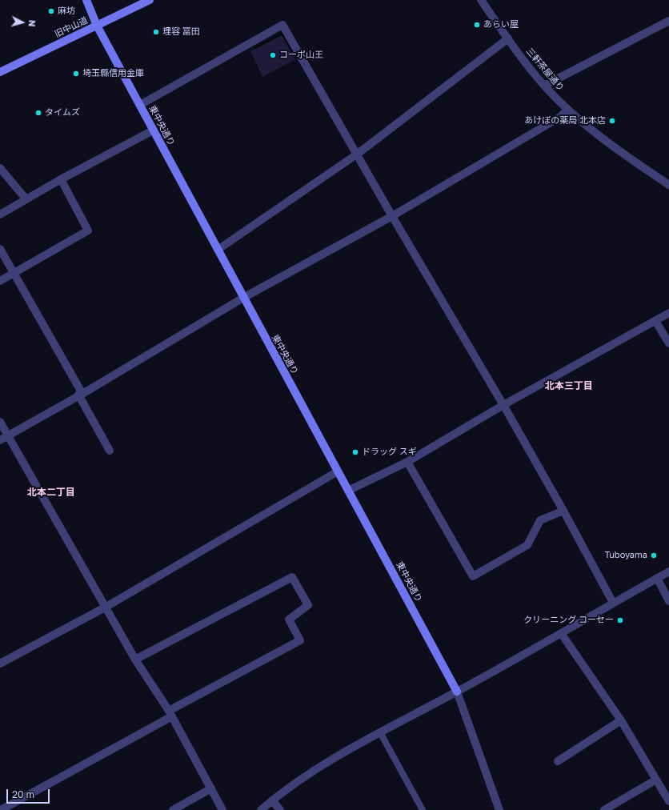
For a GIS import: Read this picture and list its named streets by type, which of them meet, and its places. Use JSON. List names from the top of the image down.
{
  "streets": {
    "street": ["旧中山道", "三軒茶屋通り", "東中央通り"]
  },
  "crossings": [
    ["旧中山道", "東中央通り"]
  ],
  "districts": ["北本三丁目", "北本二丁目"],
  "places": [
    "麻坊",
    "あらい屋",
    "理容 冨田",
    "コーポ山王",
    "埼玉縣信用金庫",
    "タイムズ",
    "あけぼの薬局 北本店",
    "ドラッグ スギ",
    "Tuboyama",
    "クリーニング コーセー"
  ],
  "scale_bar": "20 m",
  "north": "right"
}
